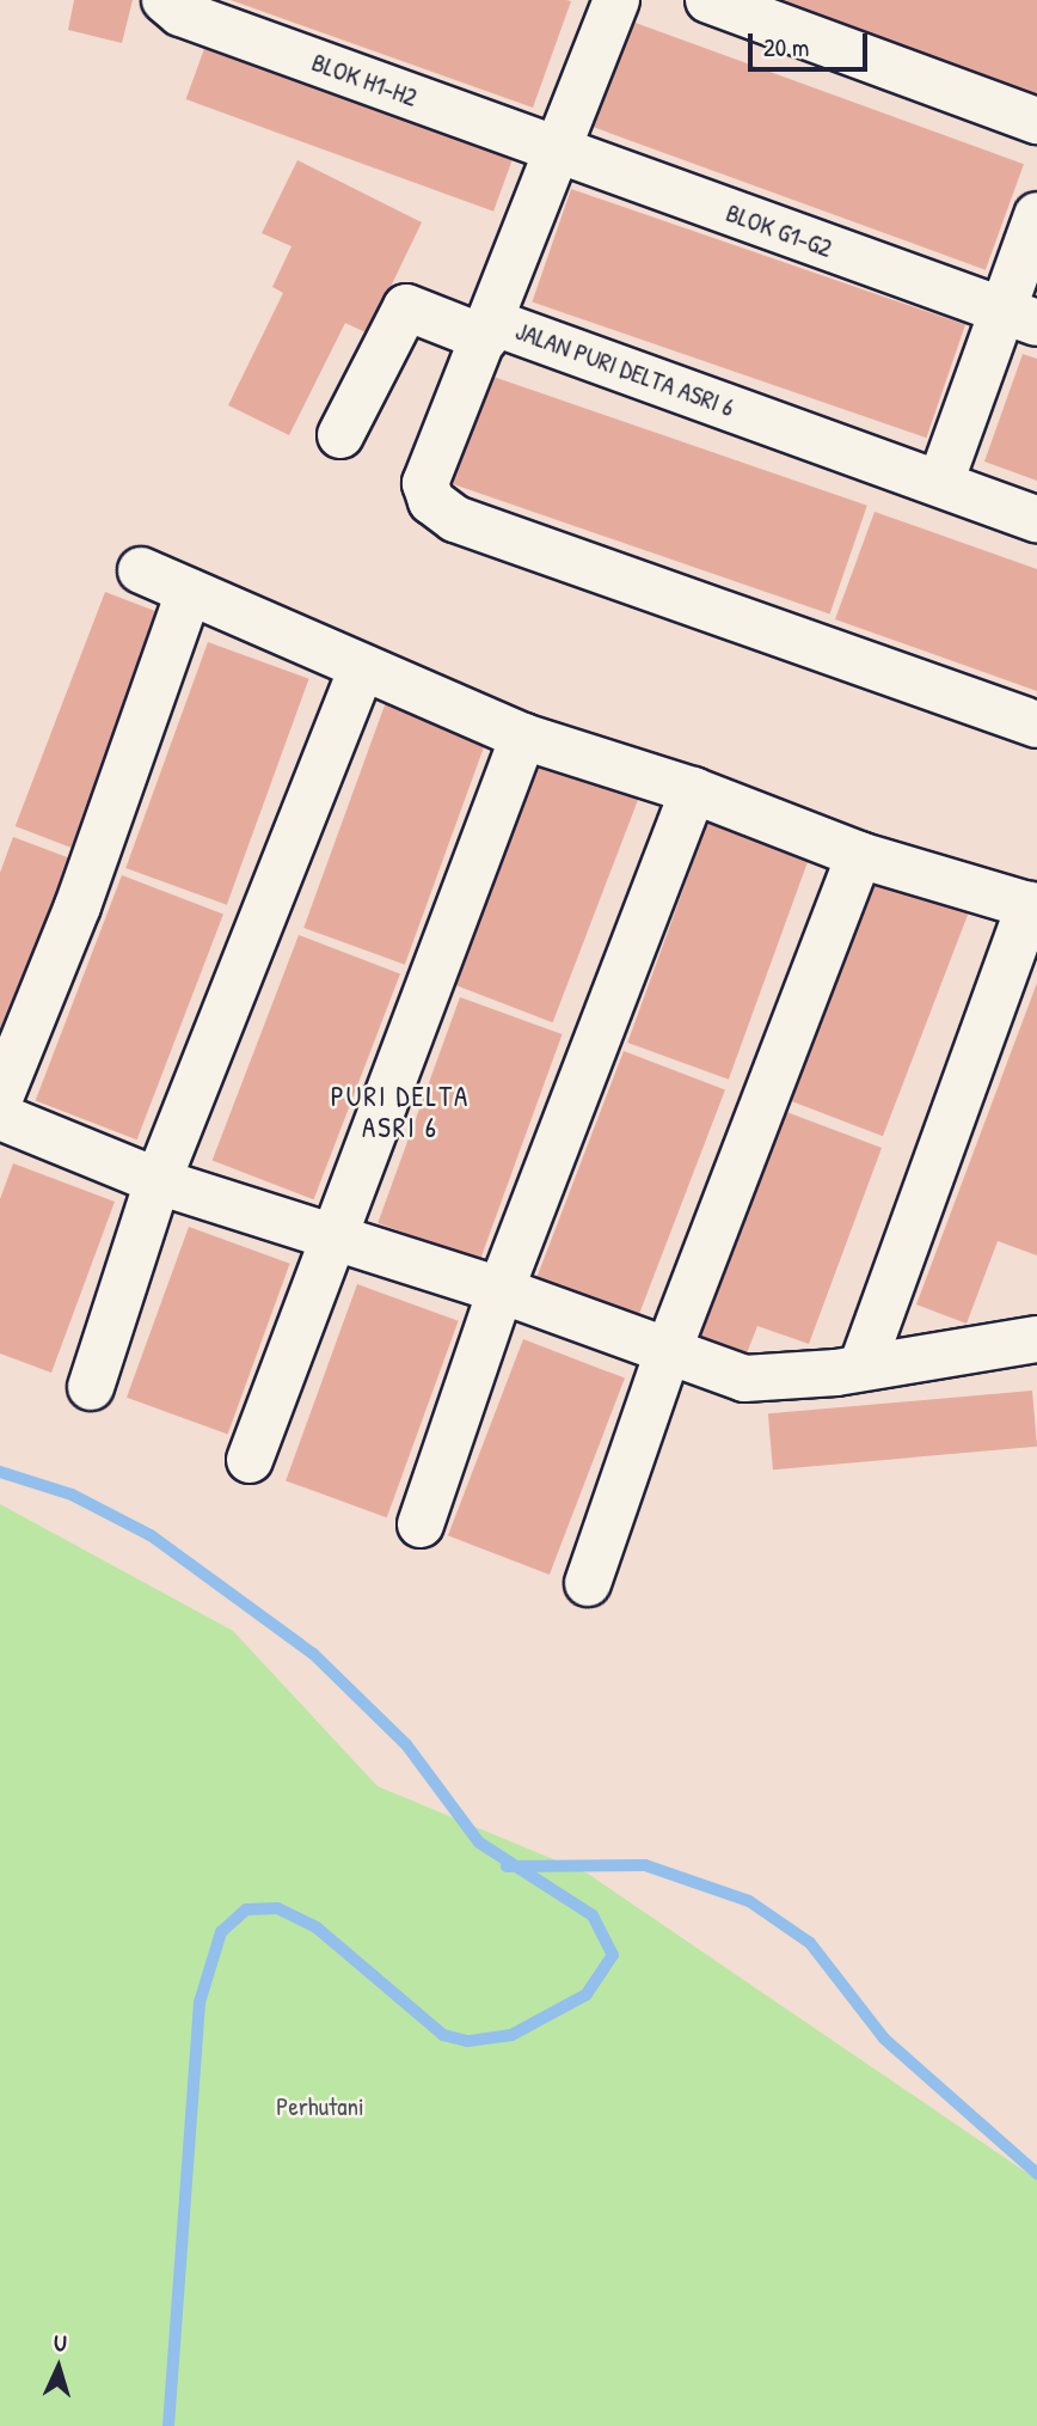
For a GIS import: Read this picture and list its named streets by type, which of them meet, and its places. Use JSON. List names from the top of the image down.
{
  "streets": {
    "street": ["BLOK H1-H2", "BLOK G1-G2", "JALAN PURI DELTA ASRI 6"]
  },
  "crossings": [
    ["BLOK H1-H2", "BLOK G1-G2"],
    ["BLOK H1-H2", "JALAN PURI DELTA ASRI 6"],
    ["BLOK G1-G2", "JALAN PURI DELTA ASRI 6"]
  ],
  "districts": ["PURI DELTA ASRI 6"],
  "parks": ["Perhutani"],
  "scale_bar": "20 m",
  "north": "top"
}
